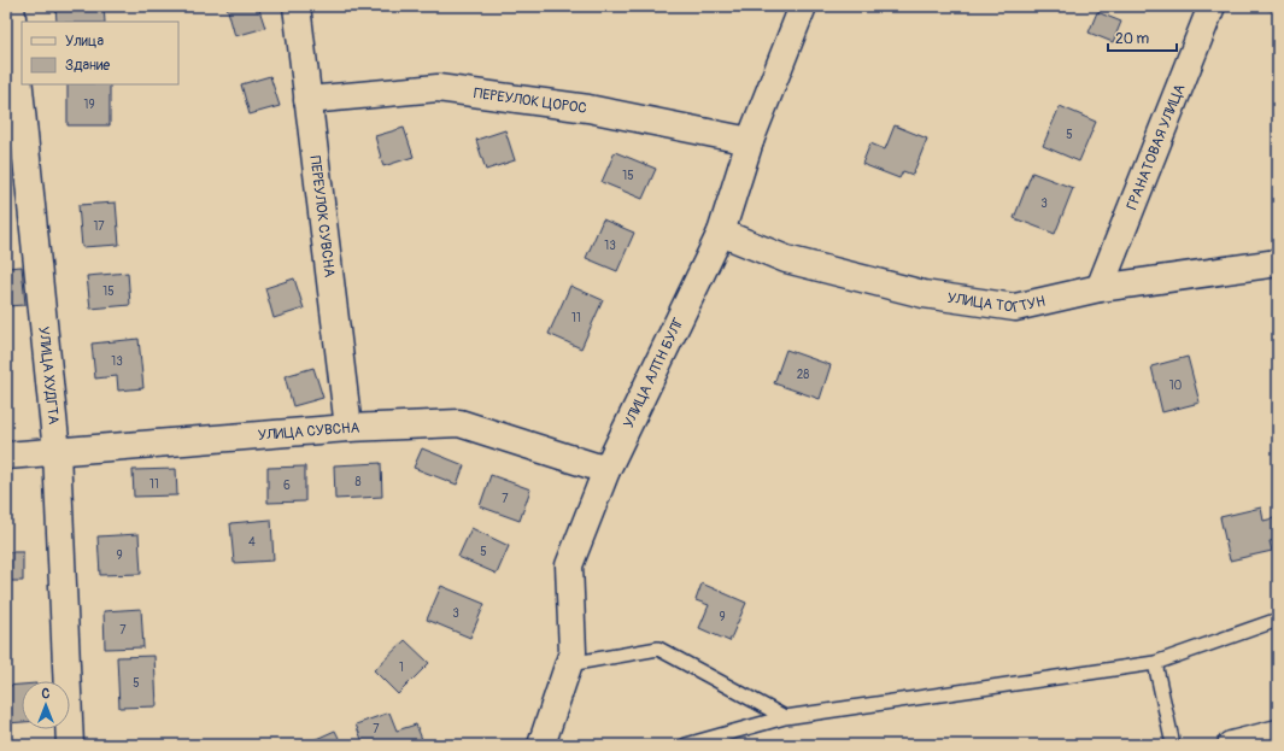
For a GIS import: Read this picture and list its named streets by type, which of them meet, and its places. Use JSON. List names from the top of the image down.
{
  "streets": {
    "street": [
      "ПЕРЕУЛОК ЦОРОС",
      "ГРАНАТОВАЯ УЛИЦА",
      "ПЕРЕУЛОК СУВСНА",
      "УЛИЦА ТОГТУН",
      "УЛИЦА АЛТН БУЛГ",
      "УЛИЦА ХУДГТА",
      "УЛИЦА СУВСНА"
    ]
  },
  "crossings": [
    ["ПЕРЕУЛОК ЦОРОС", "ПЕРЕУЛОК СУВСНА"],
    ["ПЕРЕУЛОК ЦОРОС", "УЛИЦА АЛТН БУЛГ"],
    ["ГРАНАТОВАЯ УЛИЦА", "УЛИЦА ТОГТУН"],
    ["ПЕРЕУЛОК СУВСНА", "УЛИЦА СУВСНА"],
    ["УЛИЦА ТОГТУН", "УЛИЦА АЛТН БУЛГ"],
    ["УЛИЦА АЛТН БУЛГ", "УЛИЦА СУВСНА"],
    ["УЛИЦА ХУДГТА", "УЛИЦА СУВСНА"]
  ],
  "house_numbers": [
    "19",
    "5",
    "15",
    "3",
    "17",
    "13",
    "15",
    "11",
    "13",
    "28",
    "10",
    "8",
    "11",
    "6",
    "7",
    "4",
    "5",
    "9",
    "3",
    "9",
    "7",
    "1",
    "5",
    "7"
  ],
  "legend": ["Улица", "Здание"],
  "scale_bar": "20 m",
  "north": "top"
}
